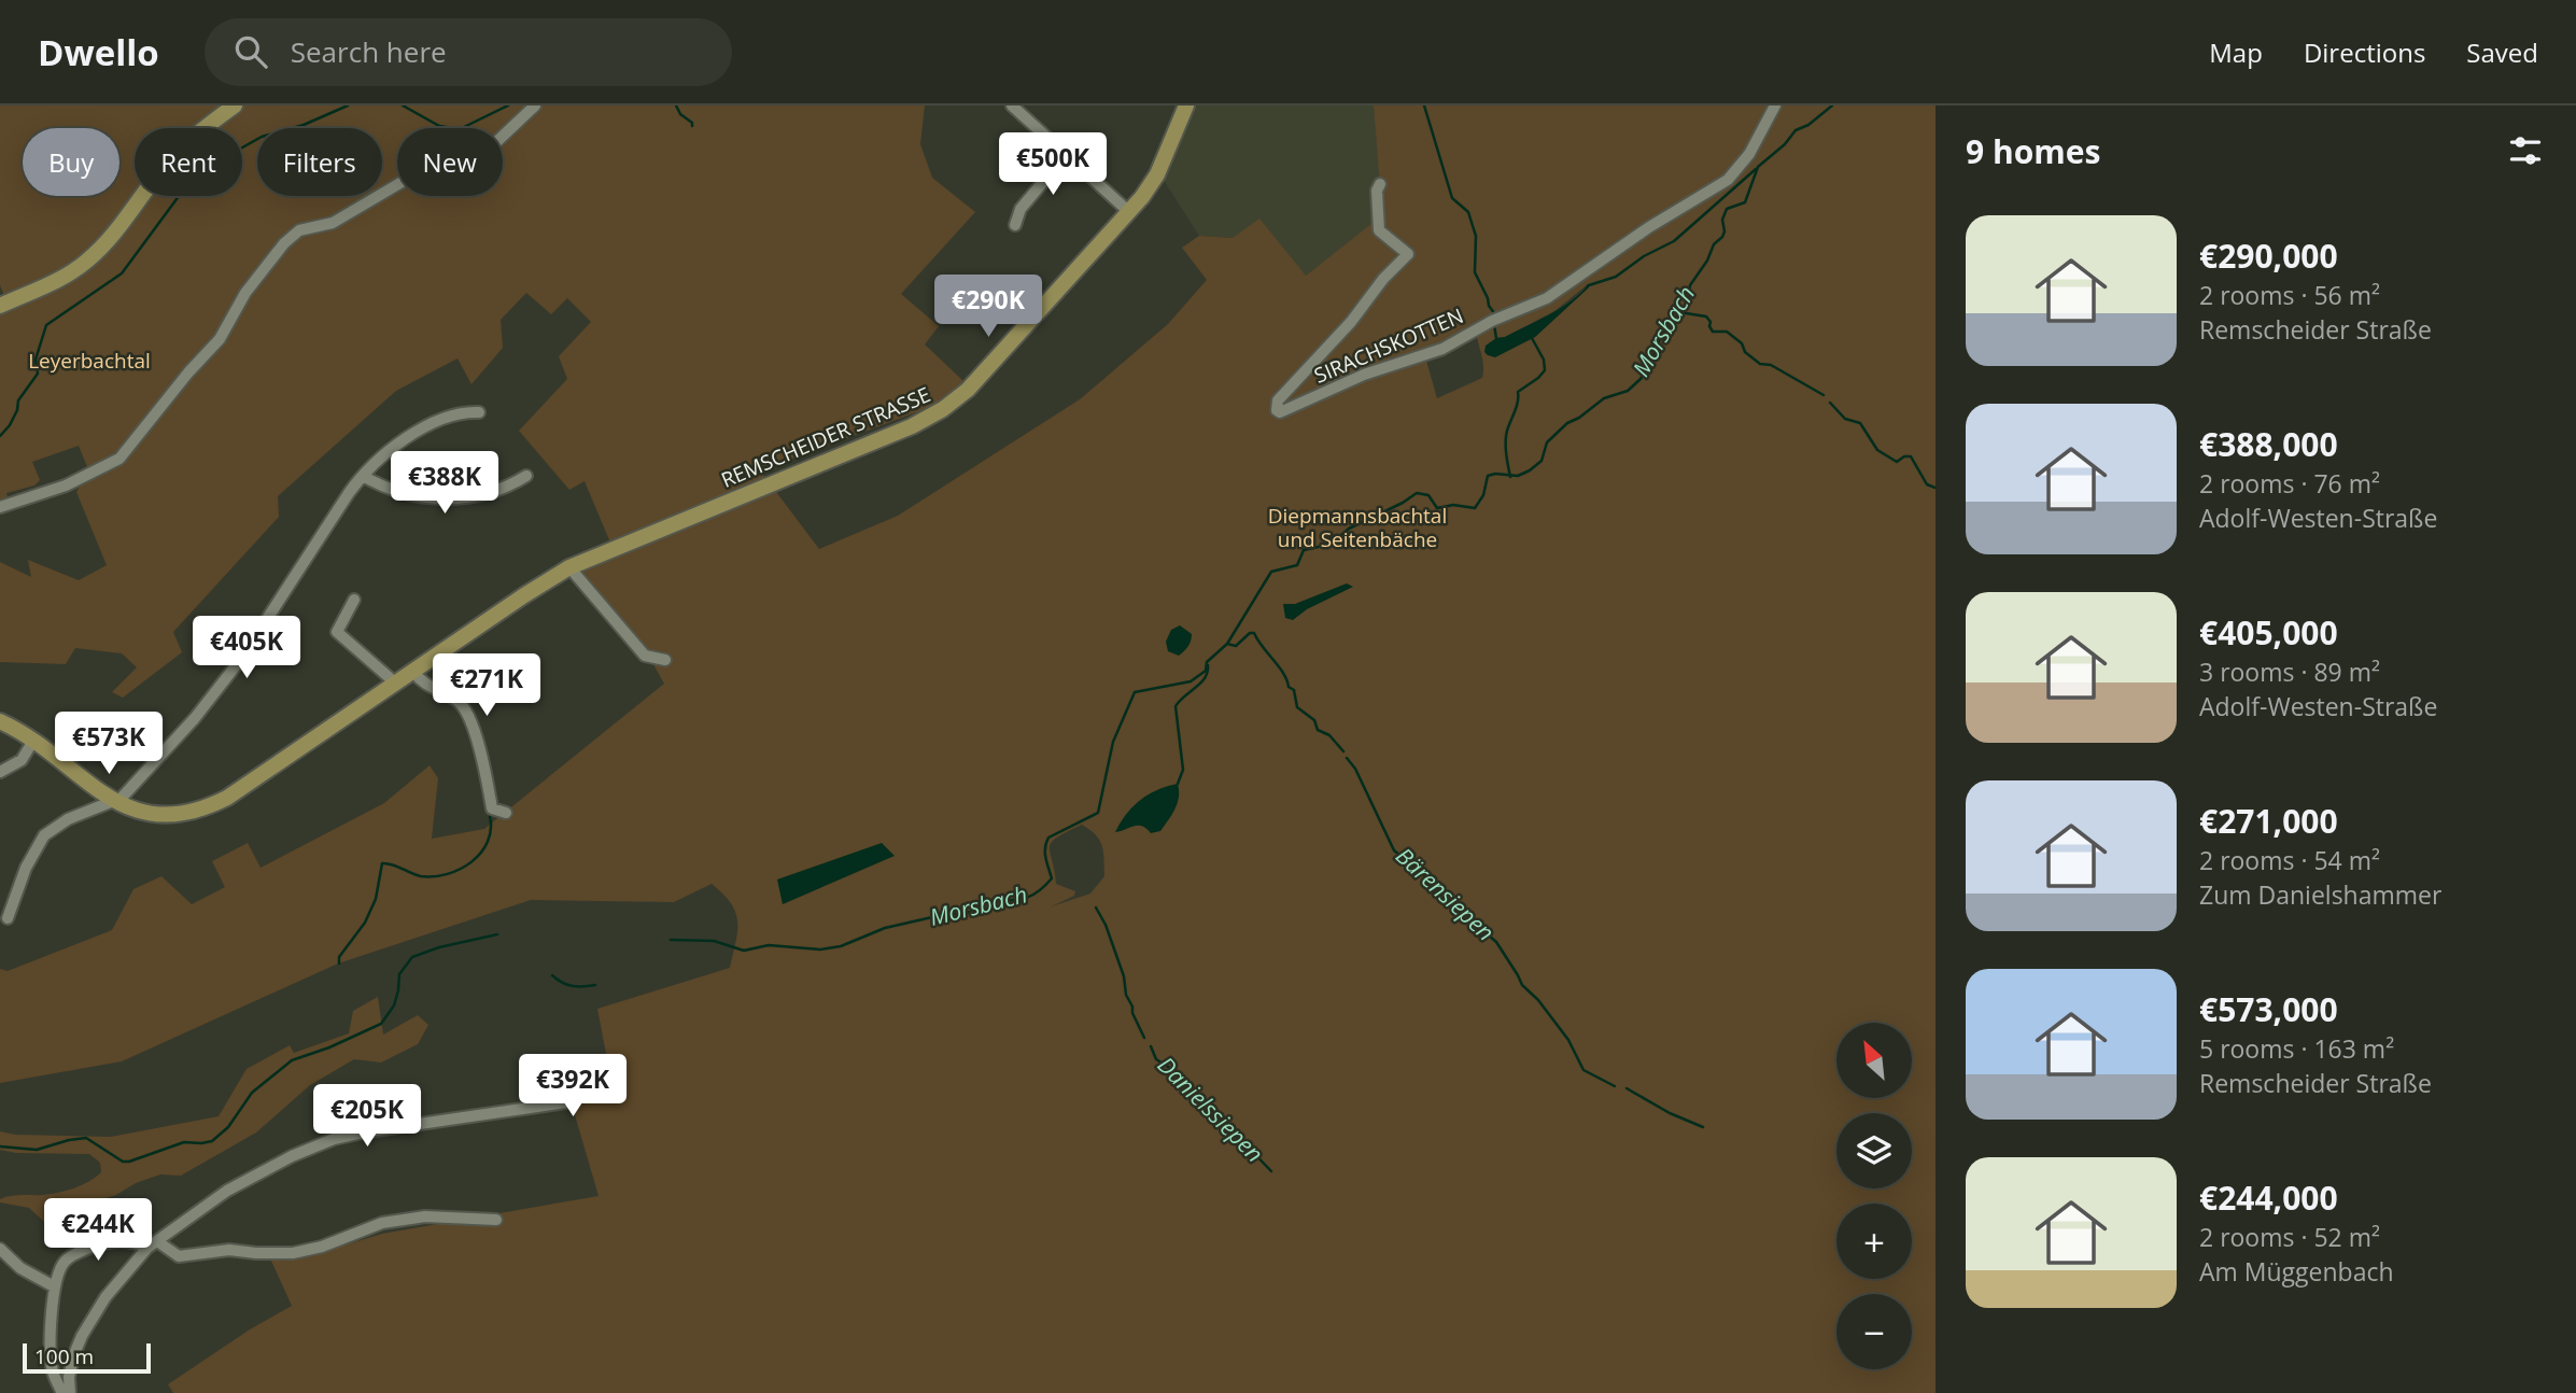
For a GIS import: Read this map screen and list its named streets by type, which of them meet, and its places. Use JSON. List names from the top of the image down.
{
  "streets": {
    "main road": ["REMSCHEIDER STRASSE"],
    "street": ["SIRACHSKOTTEN"]
  },
  "water": ["Morsbach", "Bärensiepen", "Danielssiepen"],
  "parks": ["Leyerbachtal", "Diepmannsbachtal und Seitenbäche"],
  "scale_bar": "100 m",
  "north": "top left",
  "page": {
    "header": "Dwello",
    "search": "Search here",
    "nav": ["Map", "Directions", "Saved"],
    "heading": "9 homes",
    "chip": [
      "Buy",
      "Rent",
      "Filters",
      "New"
    ],
    "price": [
      "€500K",
      "€290K",
      "€388K",
      "€405K",
      "€271K",
      "€573K",
      "€392K",
      "€205K",
      "€244K"
    ],
    "list": [
      {
        "name": "€290,000",
        "note": "2 rooms · 56 m² · Remscheider Straße"
      },
      {
        "name": "€388,000",
        "note": "2 rooms · 76 m² · Adolf-Westen-Straße"
      },
      {
        "name": "€405,000",
        "note": "3 rooms · 89 m² · Adolf-Westen-Straße"
      },
      {
        "name": "€271,000",
        "note": "2 rooms · 54 m² · Zum Danielshammer"
      },
      {
        "name": "€573,000",
        "note": "5 rooms · 163 m² · Remscheider Straße"
      },
      {
        "name": "€244,000",
        "note": "2 rooms · 52 m² · Am Müggenbach"
      }
    ],
    "map_buttons": ["+", "−"],
    "scale": "100 m"
  }
}
